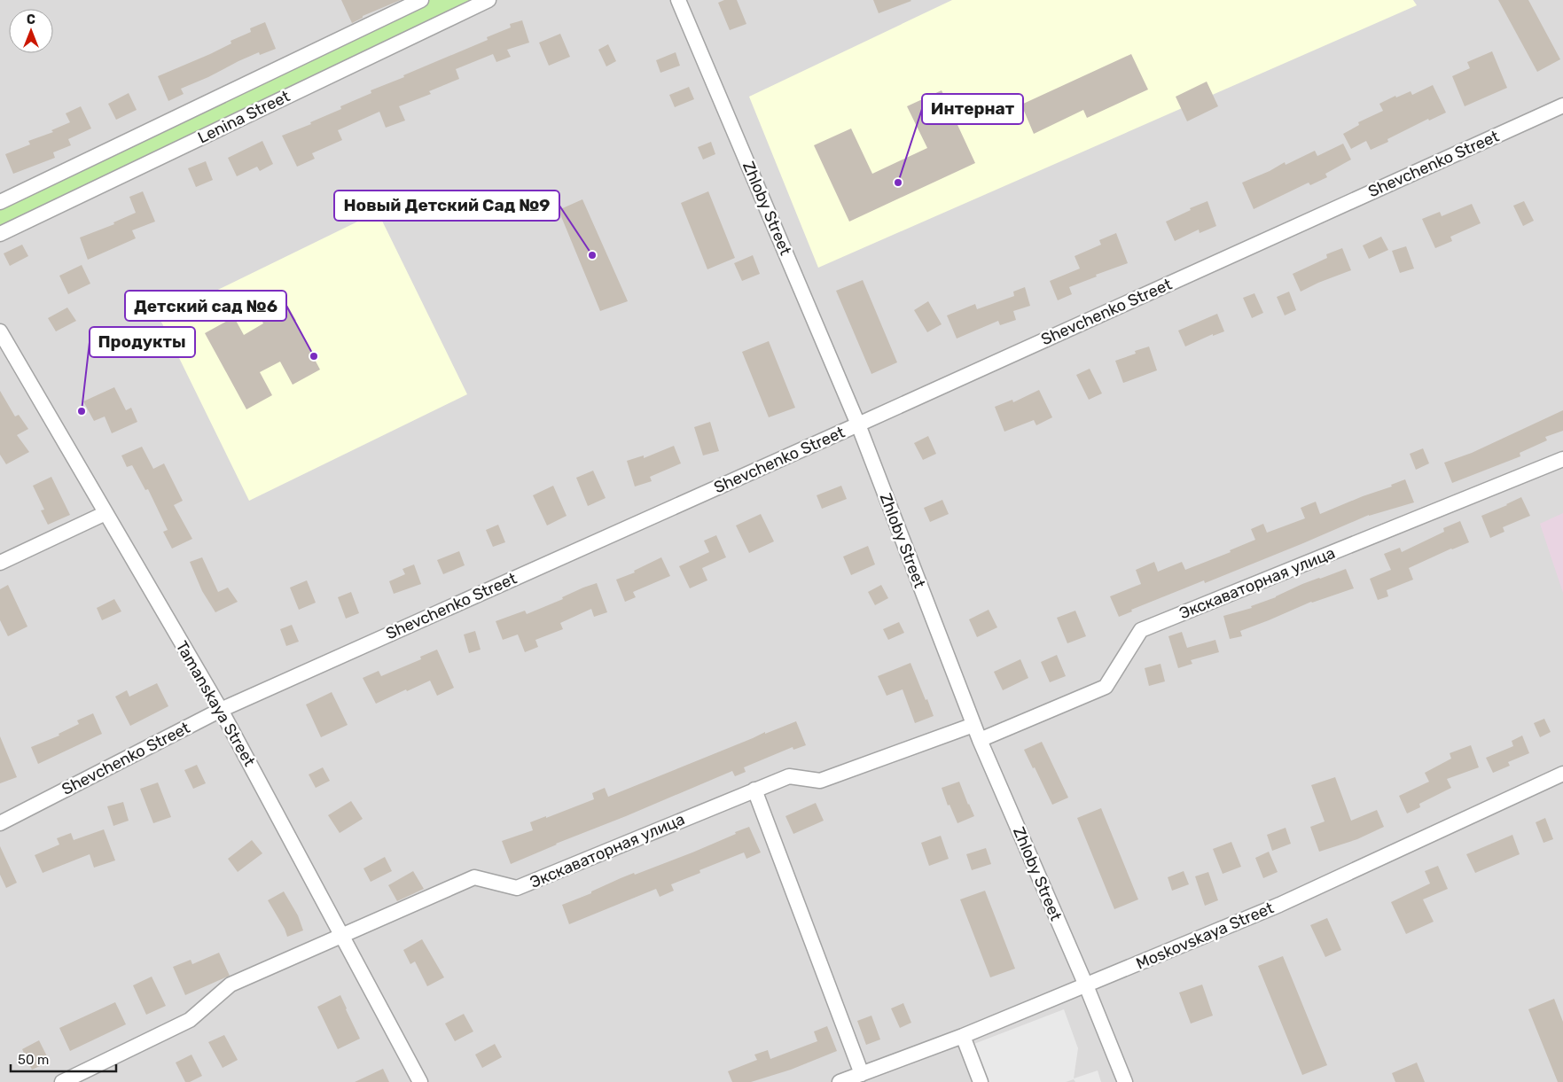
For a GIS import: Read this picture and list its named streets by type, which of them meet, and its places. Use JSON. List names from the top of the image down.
{
  "streets": {
    "street": [
      "Lenina Street",
      "Shevchenko Street",
      "Zhloby Street",
      "Экскаваторная улица",
      "Tamanskaya Street",
      "Moskovskaya Street"
    ]
  },
  "crossings": [
    ["Shevchenko Street", "Zhloby Street"],
    ["Shevchenko Street", "Tamanskaya Street"],
    ["Zhloby Street", "Экскаваторная улица"],
    ["Zhloby Street", "Moskovskaya Street"],
    ["Экскаваторная улица", "Tamanskaya Street"]
  ],
  "places": [
    "Интернат",
    "Новый Детский Сад №9",
    "Детский сад №6",
    "Продукты"
  ],
  "scale_bar": "50 m",
  "north": "top"
}
